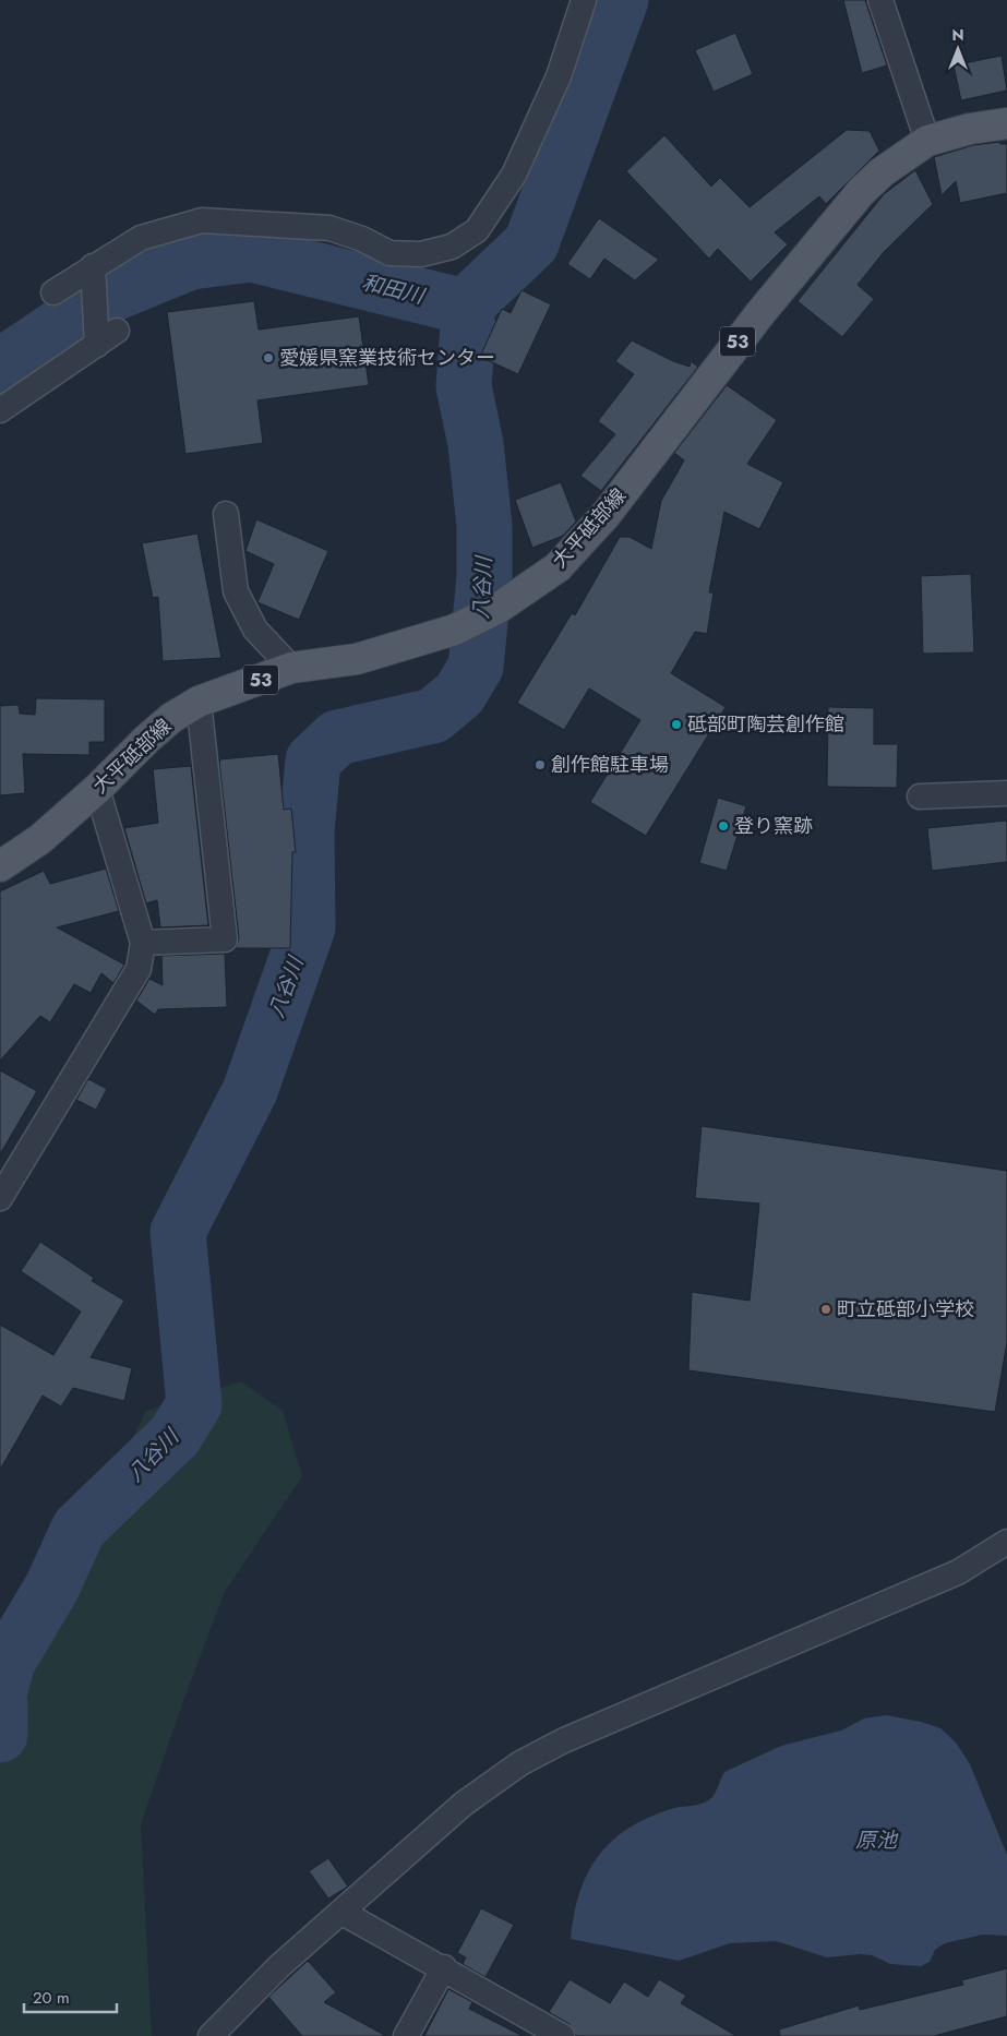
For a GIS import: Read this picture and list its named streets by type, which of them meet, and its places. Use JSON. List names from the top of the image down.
{
  "streets": {
    "main road": ["53", "大平砥部線"]
  },
  "water": ["和田川", "八谷川", "原池"],
  "places": [
    "愛媛県窯業技術センター",
    "砥部町陶芸創作館",
    "創作館駐車場",
    "登り窯跡",
    "町立砥部小学校"
  ],
  "scale_bar": "20 m",
  "north": "top"
}
